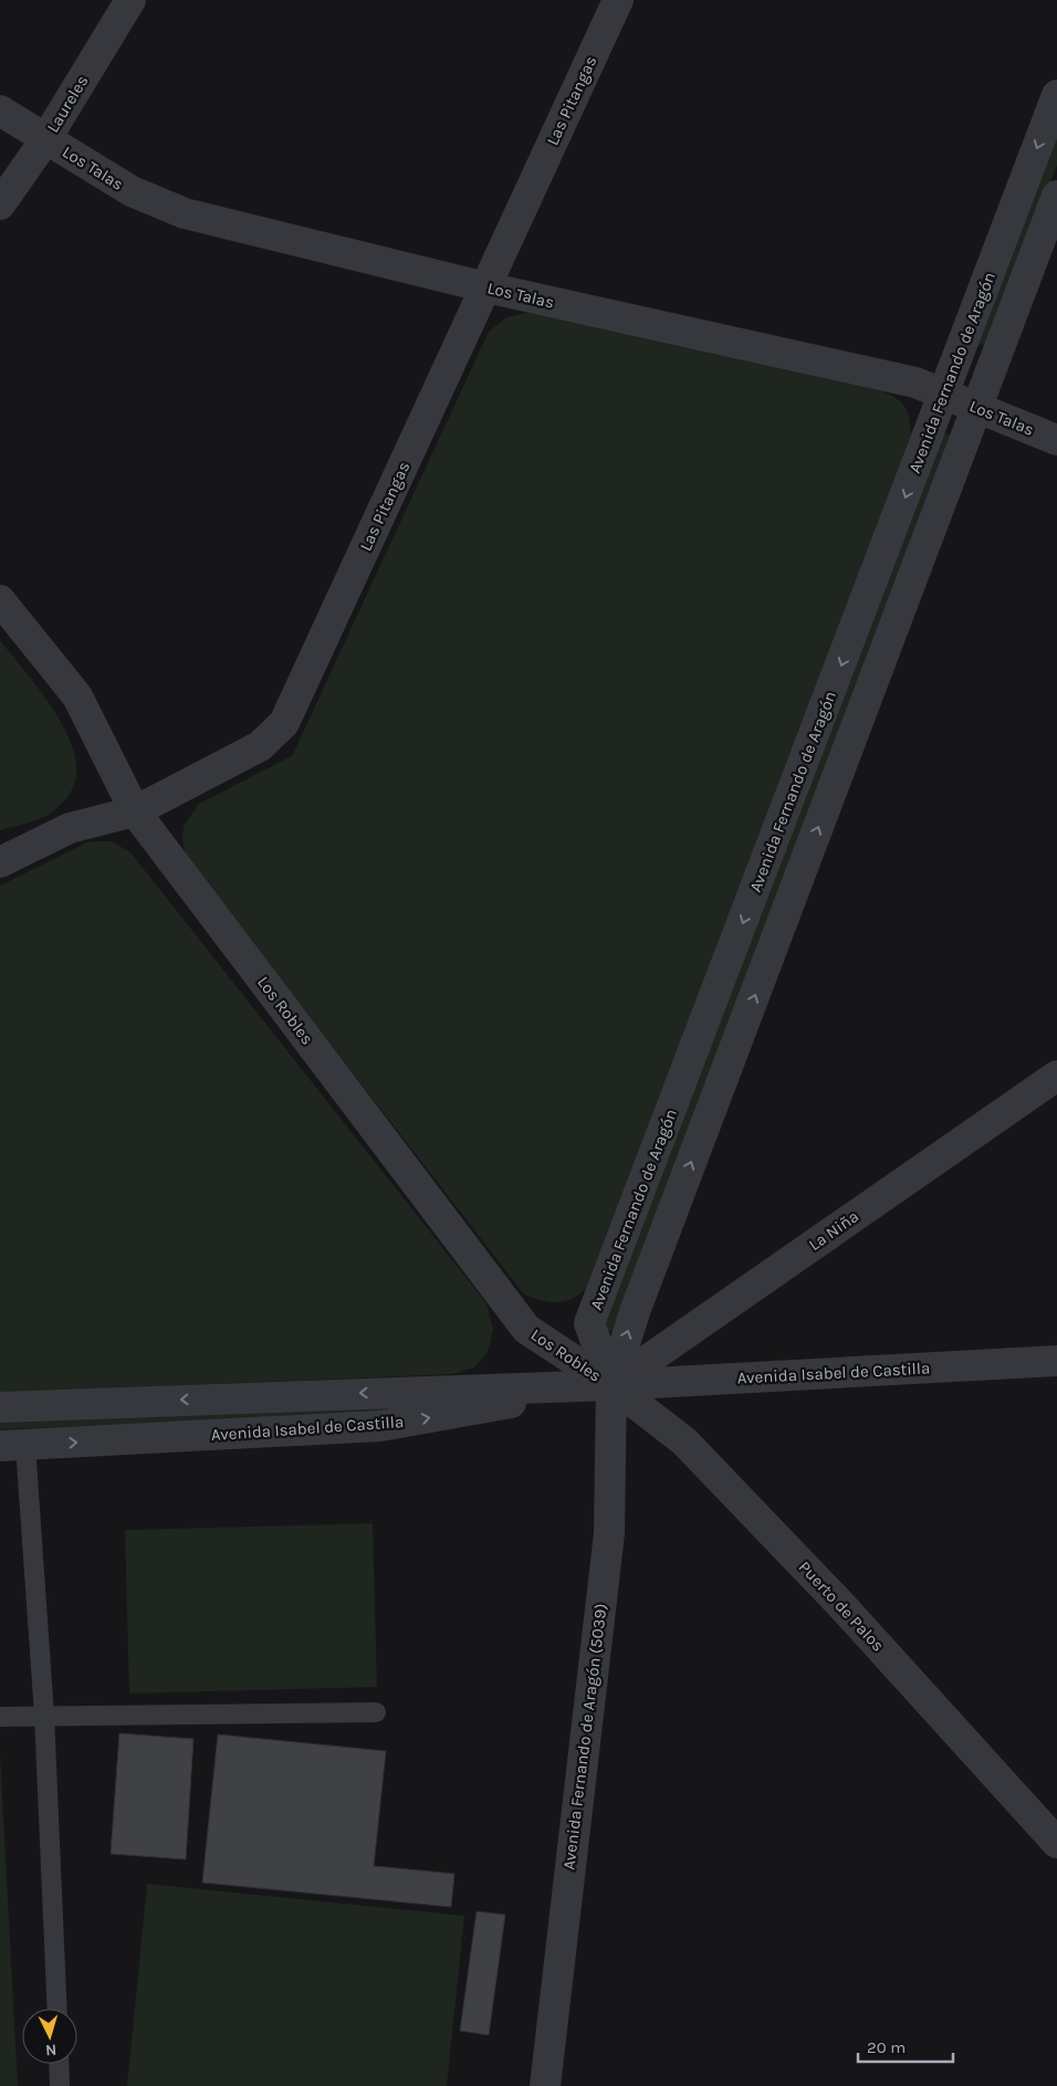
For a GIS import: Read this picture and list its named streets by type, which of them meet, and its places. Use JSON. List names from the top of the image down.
{
  "streets": {
    "street": [
      "Las Pitangas",
      "Laureles",
      "Los Talas",
      "Avenida Fernando de Aragón",
      "Los Robles",
      "La Niña",
      "Avenida Isabel de Castilla",
      "Puerto de Palos",
      "Avenida Fernando de Aragón (5039)"
    ]
  },
  "crossings": [
    ["Las Pitangas", "Los Talas"],
    ["Las Pitangas", "Los Robles"],
    ["Laureles", "Los Talas"],
    ["Los Talas", "Avenida Fernando de Aragón"],
    ["Avenida Fernando de Aragón", "Los Robles"],
    ["Avenida Fernando de Aragón", "La Niña"],
    ["Avenida Fernando de Aragón", "Avenida Isabel de Castilla"],
    ["Avenida Fernando de Aragón", "Puerto de Palos"],
    ["Avenida Fernando de Aragón", "Avenida Fernando de Aragón (5039)"],
    ["Los Robles", "La Niña"],
    ["Los Robles", "Avenida Isabel de Castilla"],
    ["Los Robles", "Puerto de Palos"],
    ["Los Robles", "Avenida Fernando de Aragón (5039)"],
    ["La Niña", "Avenida Isabel de Castilla"],
    ["La Niña", "Puerto de Palos"],
    ["La Niña", "Avenida Fernando de Aragón (5039)"],
    ["Avenida Isabel de Castilla", "Puerto de Palos"],
    ["Avenida Isabel de Castilla", "Avenida Fernando de Aragón (5039)"],
    ["Puerto de Palos", "Avenida Fernando de Aragón (5039)"]
  ],
  "scale_bar": "20 m",
  "north": "bottom"
}
